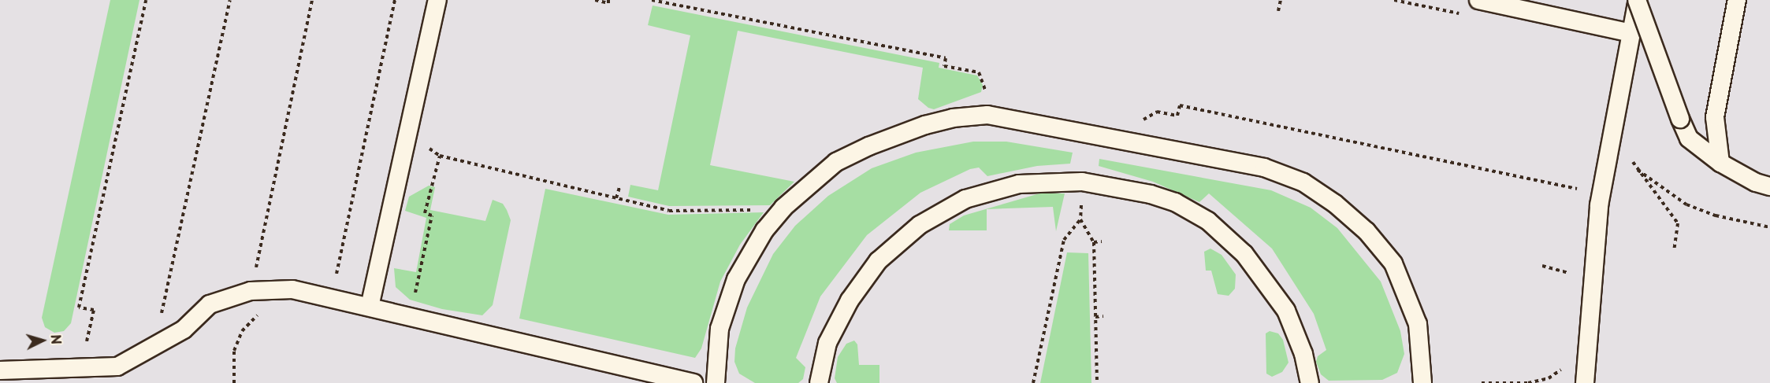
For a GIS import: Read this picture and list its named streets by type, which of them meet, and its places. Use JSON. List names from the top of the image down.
{
  "north": "right"
}
